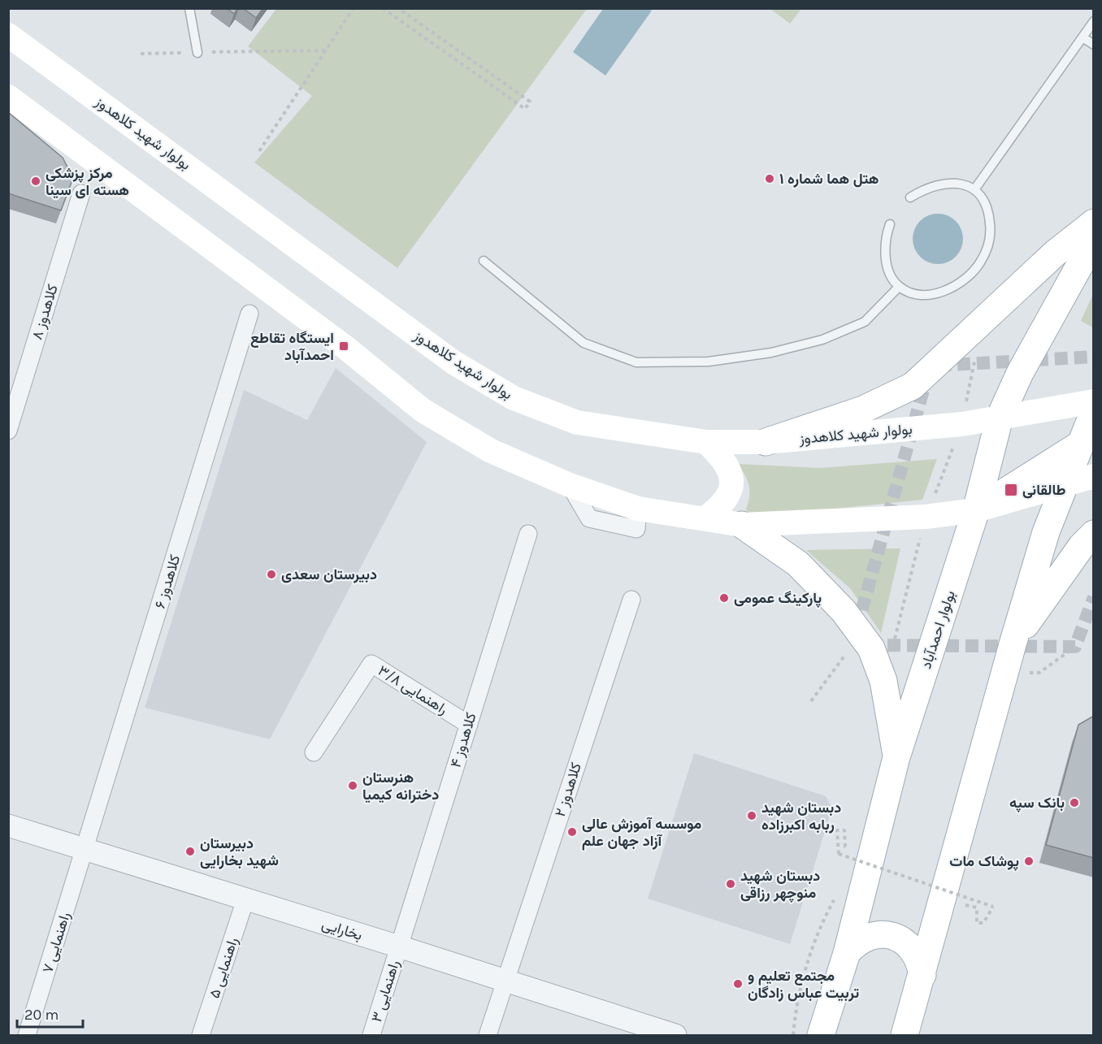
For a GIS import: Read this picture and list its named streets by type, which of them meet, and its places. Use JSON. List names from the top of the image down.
{
  "streets": {
    "main road": ["بولوار شهید کلاهدوز", "بولوار احمدآباد"],
    "street": [
      "کلاهدوز ۸",
      "کلاهدوز ۶",
      "راهنمایی ۳/۸",
      "کلاهدوز ۴",
      "کلاهدوز ۲",
      "بخارایی",
      "راهنمایی ۷",
      "راهنمایی ۵",
      "راهنمایی ۳"
    ]
  },
  "crossings": [
    ["بولوار شهید کلاهدوز", "بولوار احمدآباد"],
    ["کلاهدوز ۶", "بخارایی"],
    ["کلاهدوز ۶", "راهنمایی ۷"],
    ["راهنمایی ۳/۸", "کلاهدوز ۴"],
    ["کلاهدوز ۴", "بخارایی"],
    ["کلاهدوز ۴", "راهنمایی ۳"],
    ["کلاهدوز ۲", "بخارایی"],
    ["بخارایی", "راهنمایی ۷"],
    ["بخارایی", "راهنمایی ۵"],
    ["بخارایی", "راهنمایی ۳"]
  ],
  "places": {
    "other": [
      "هتل هما شماره ۱",
      "مرکز پزشکی هسته ای سینا",
      "دبیرستان سعدی",
      "پارکینگ عمومی",
      "هنرستان دخترانه کیمیا",
      "بانک سپه",
      "دبستان شهید ربابه اکبرزاده",
      "موسسه آموزش عالی آزاد جهان علم",
      "دبیرستان شهید بخارایی",
      "پوشاک مات",
      "دبستان شهید منوچهر رزاقی",
      "مجتمع تعلیم و تربیت عباس زادگان"
    ],
    "transit": ["ایستگاه تقاطع احمدآباد", "طالقانی"]
  },
  "scale_bar": "20 m"
}
